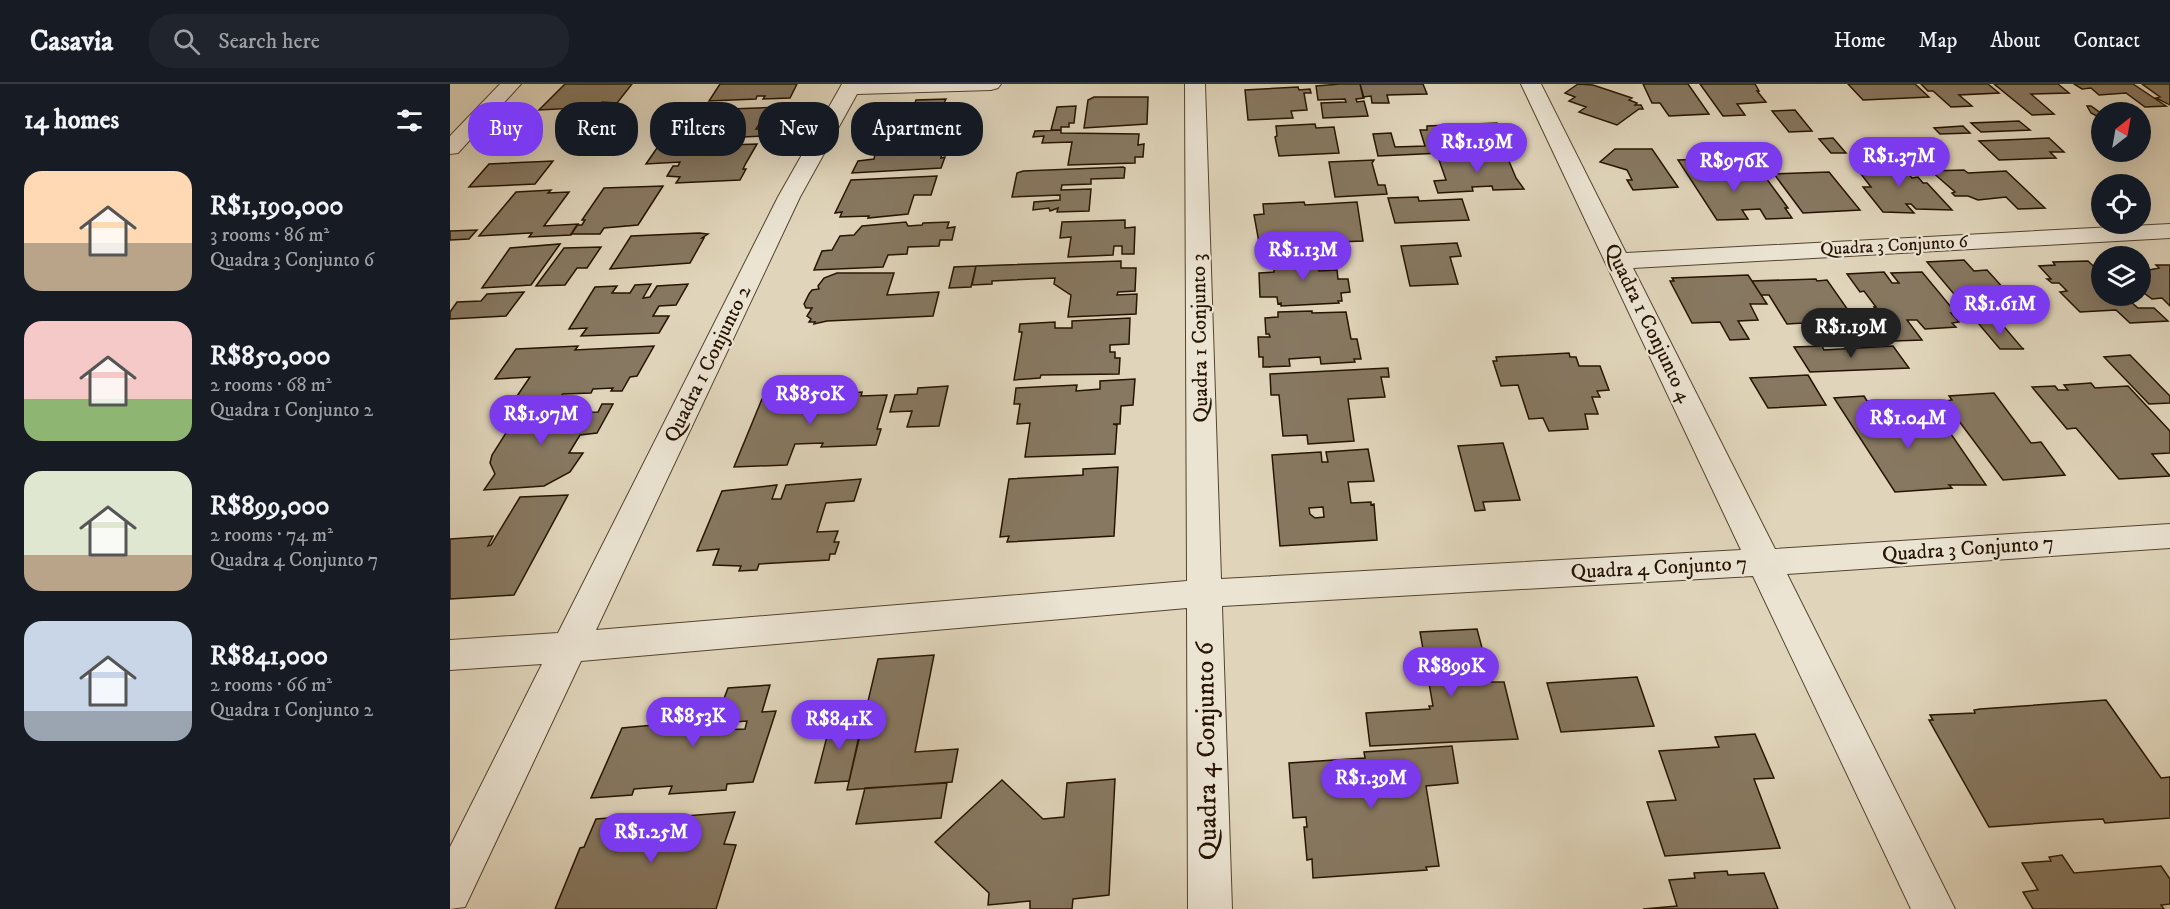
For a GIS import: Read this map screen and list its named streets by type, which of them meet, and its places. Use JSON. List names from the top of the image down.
{
  "streets": {
    "street": [
      "Quadra 3 Conjunto 6",
      "Quadra 1 Conjunto 4",
      "Quadra 1 Conjunto 3",
      "Quadra 1 Conjunto 2",
      "Quadra 3 Conjunto 7",
      "Quadra 4 Conjunto 7",
      "Quadra 4 Conjunto 6"
    ]
  },
  "crossings": [
    ["Quadra 3 Conjunto 6", "Quadra 1 Conjunto 4"],
    ["Quadra 1 Conjunto 4", "Quadra 3 Conjunto 7"],
    ["Quadra 1 Conjunto 4", "Quadra 4 Conjunto 7"],
    ["Quadra 1 Conjunto 3", "Quadra 4 Conjunto 7"],
    ["Quadra 1 Conjunto 3", "Quadra 4 Conjunto 6"],
    ["Quadra 1 Conjunto 2", "Quadra 4 Conjunto 7"],
    ["Quadra 3 Conjunto 7", "Quadra 4 Conjunto 7"],
    ["Quadra 4 Conjunto 7", "Quadra 4 Conjunto 6"]
  ],
  "north": "top right",
  "page": {
    "header": "Casavia",
    "search": "Search here",
    "nav": [
      "Home",
      "Map",
      "About",
      "Contact"
    ],
    "heading": "14 homes",
    "chip": [
      "Buy",
      "Rent",
      "Filters",
      "New",
      "Apartment"
    ],
    "price": [
      "R$1.19M",
      "R$1.37M",
      "R$976K",
      "R$1.13M",
      "R$1.61M",
      "R$1.19M",
      "R$850K",
      "R$1.97M",
      "R$1.04M",
      "R$899K",
      "R$853K",
      "R$841K",
      "R$1.39M",
      "R$1.25M"
    ],
    "list": [
      {
        "name": "R$1,190,000",
        "note": "3 rooms · 86 m² · Quadra 3 Conjunto 6"
      },
      {
        "name": "R$850,000",
        "note": "2 rooms · 68 m² · Quadra 1 Conjunto 2"
      },
      {
        "name": "R$899,000",
        "note": "2 rooms · 74 m² · Quadra 4 Conjunto 7"
      },
      {
        "name": "R$841,000",
        "note": "2 rooms · 66 m² · Quadra 1 Conjunto 2"
      }
    ]
  }
}
